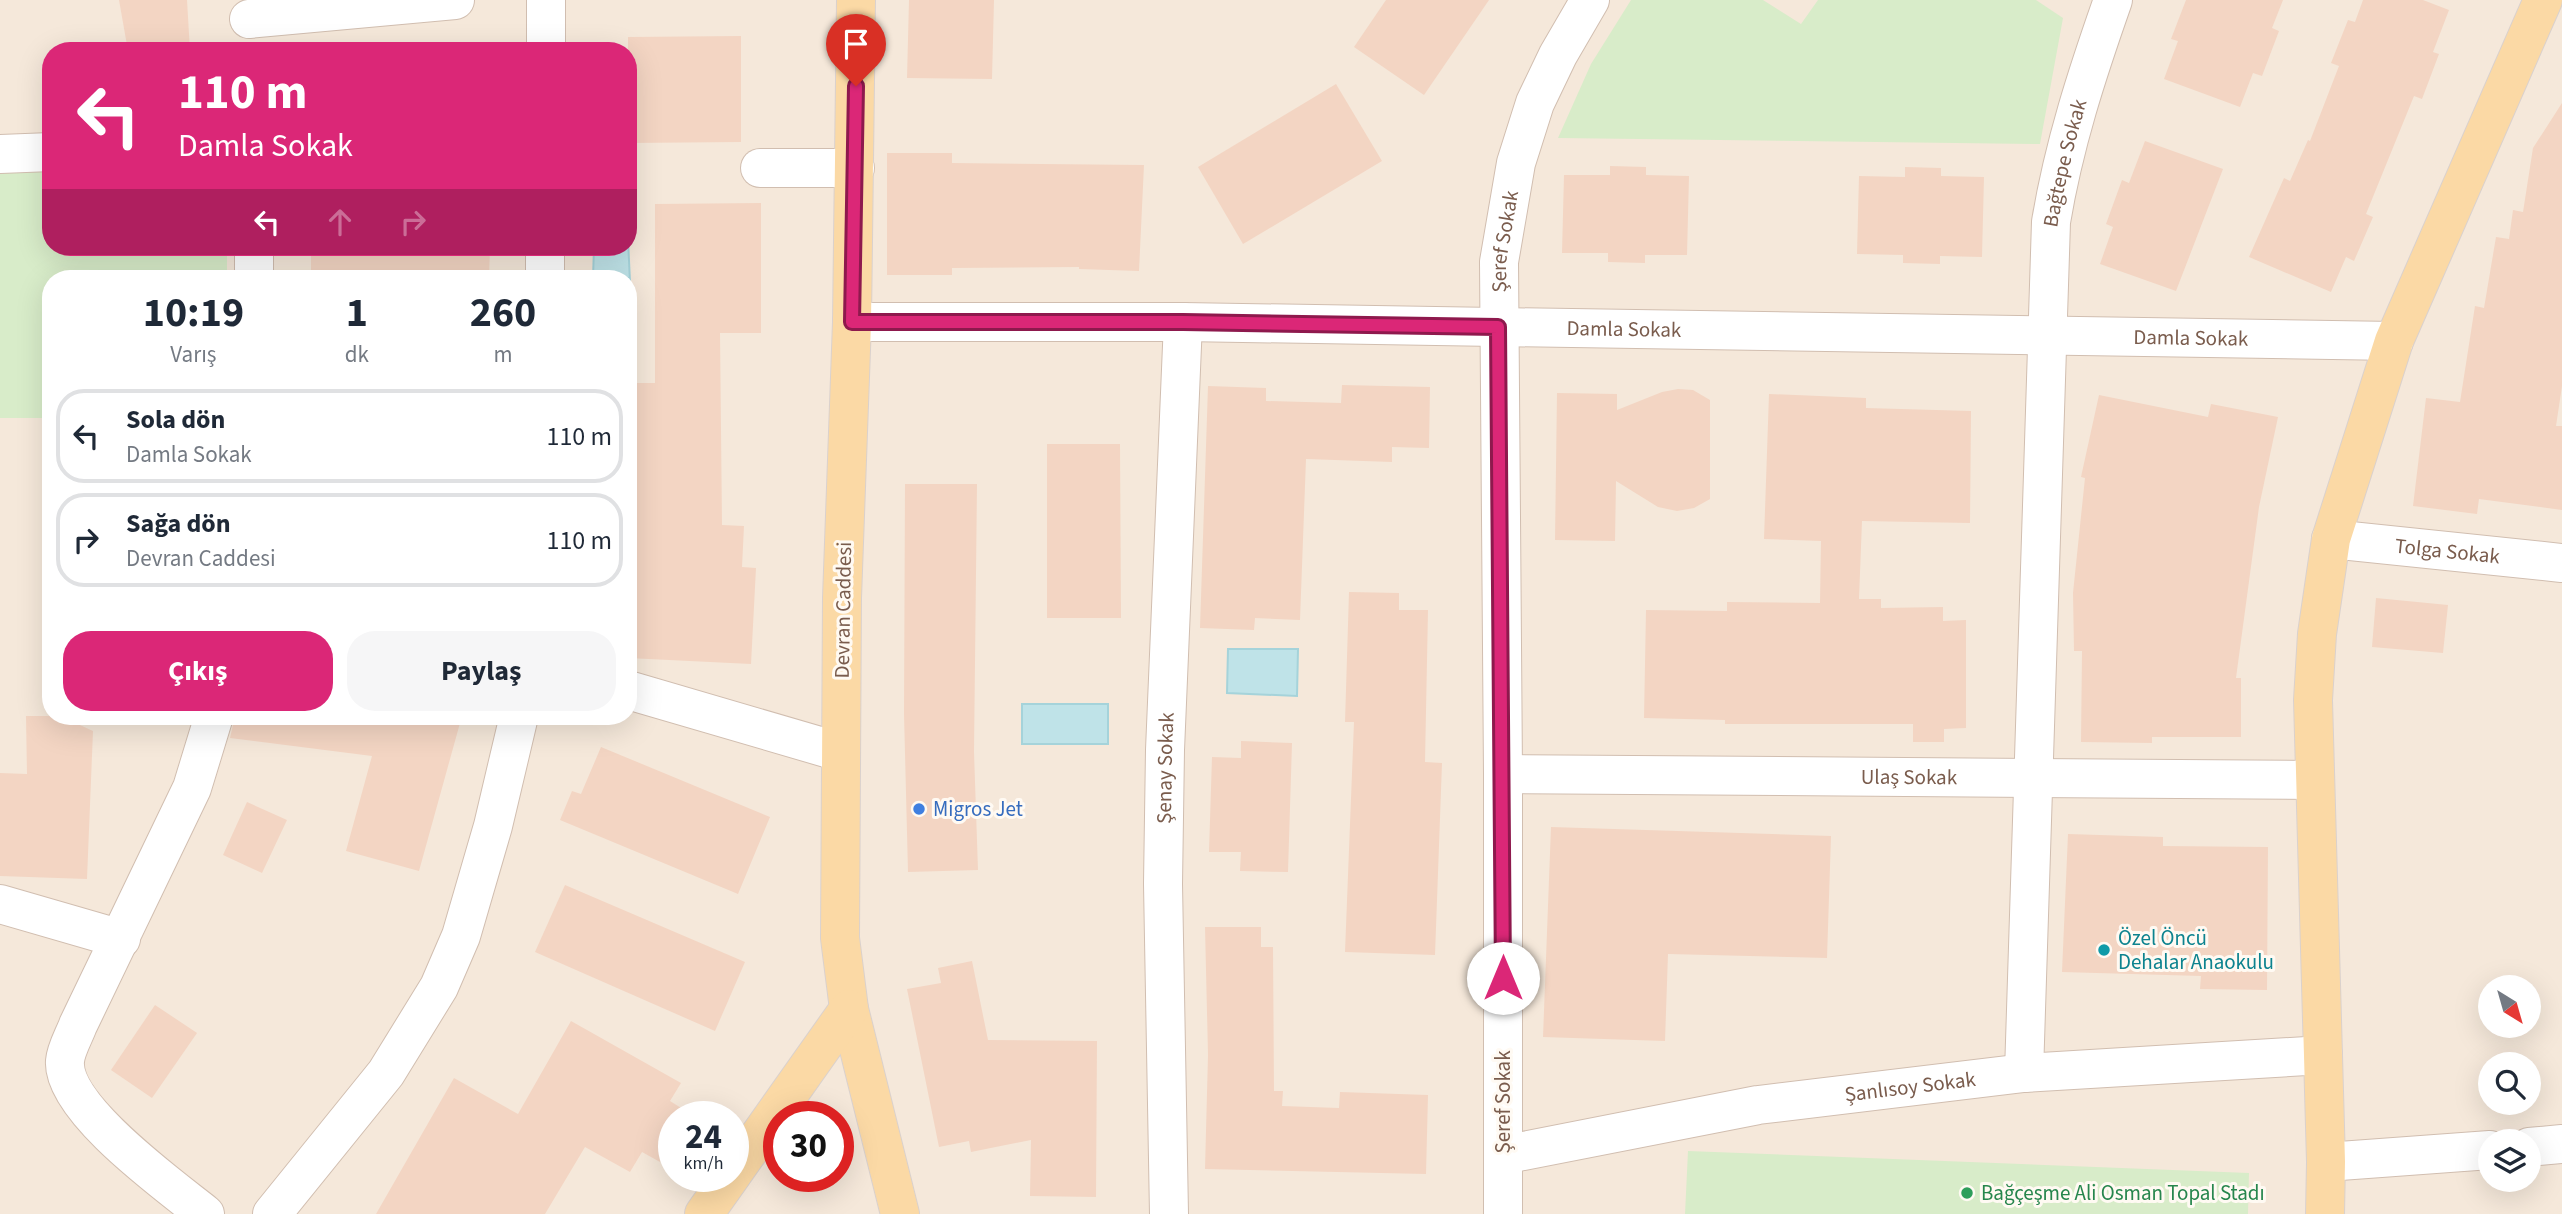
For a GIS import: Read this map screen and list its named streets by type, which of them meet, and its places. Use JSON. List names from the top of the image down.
{
  "streets": {
    "main road": ["Devran Caddesi"],
    "street": [
      "Bağtepe Sokak",
      "Şeref Sokak",
      "Damla Sokak",
      "Tolga Sokak",
      "Şenay Sokak",
      "Ulaş Sokak",
      "Şanlısoy Sokak"
    ]
  },
  "crossings": [
    ["Bağtepe Sokak", "Damla Sokak"],
    ["Bağtepe Sokak", "Ulaş Sokak"],
    ["Bağtepe Sokak", "Şanlısoy Sokak"],
    ["Şeref Sokak", "Damla Sokak"],
    ["Şeref Sokak", "Ulaş Sokak"],
    ["Şeref Sokak", "Şanlısoy Sokak"],
    ["Damla Sokak", "Devran Caddesi"],
    ["Damla Sokak", "Şenay Sokak"]
  ],
  "places": ["Migros Jet", "Özel Öncü Dehalar Anaokulu", "Bağçeşme Ali Osman Topal Stadı"],
  "north": "bottom right",
  "page": {
    "turn": ["110 m", "Damla Sokak"],
    "eta": [
      "10:19",
      "Varış",
      "1",
      "dk",
      "260",
      "m"
    ],
    "list": [
      {
        "name": "Sola dön",
        "note": "Damla Sokak",
        "value": "110 m"
      },
      {
        "name": "Sağa dön",
        "note": "Devran Caddesi",
        "value": "110 m"
      }
    ],
    "buttons": ["Çıkış", "Paylaş"],
    "speed": "24 km/h",
    "limit": "30"
  }
}
